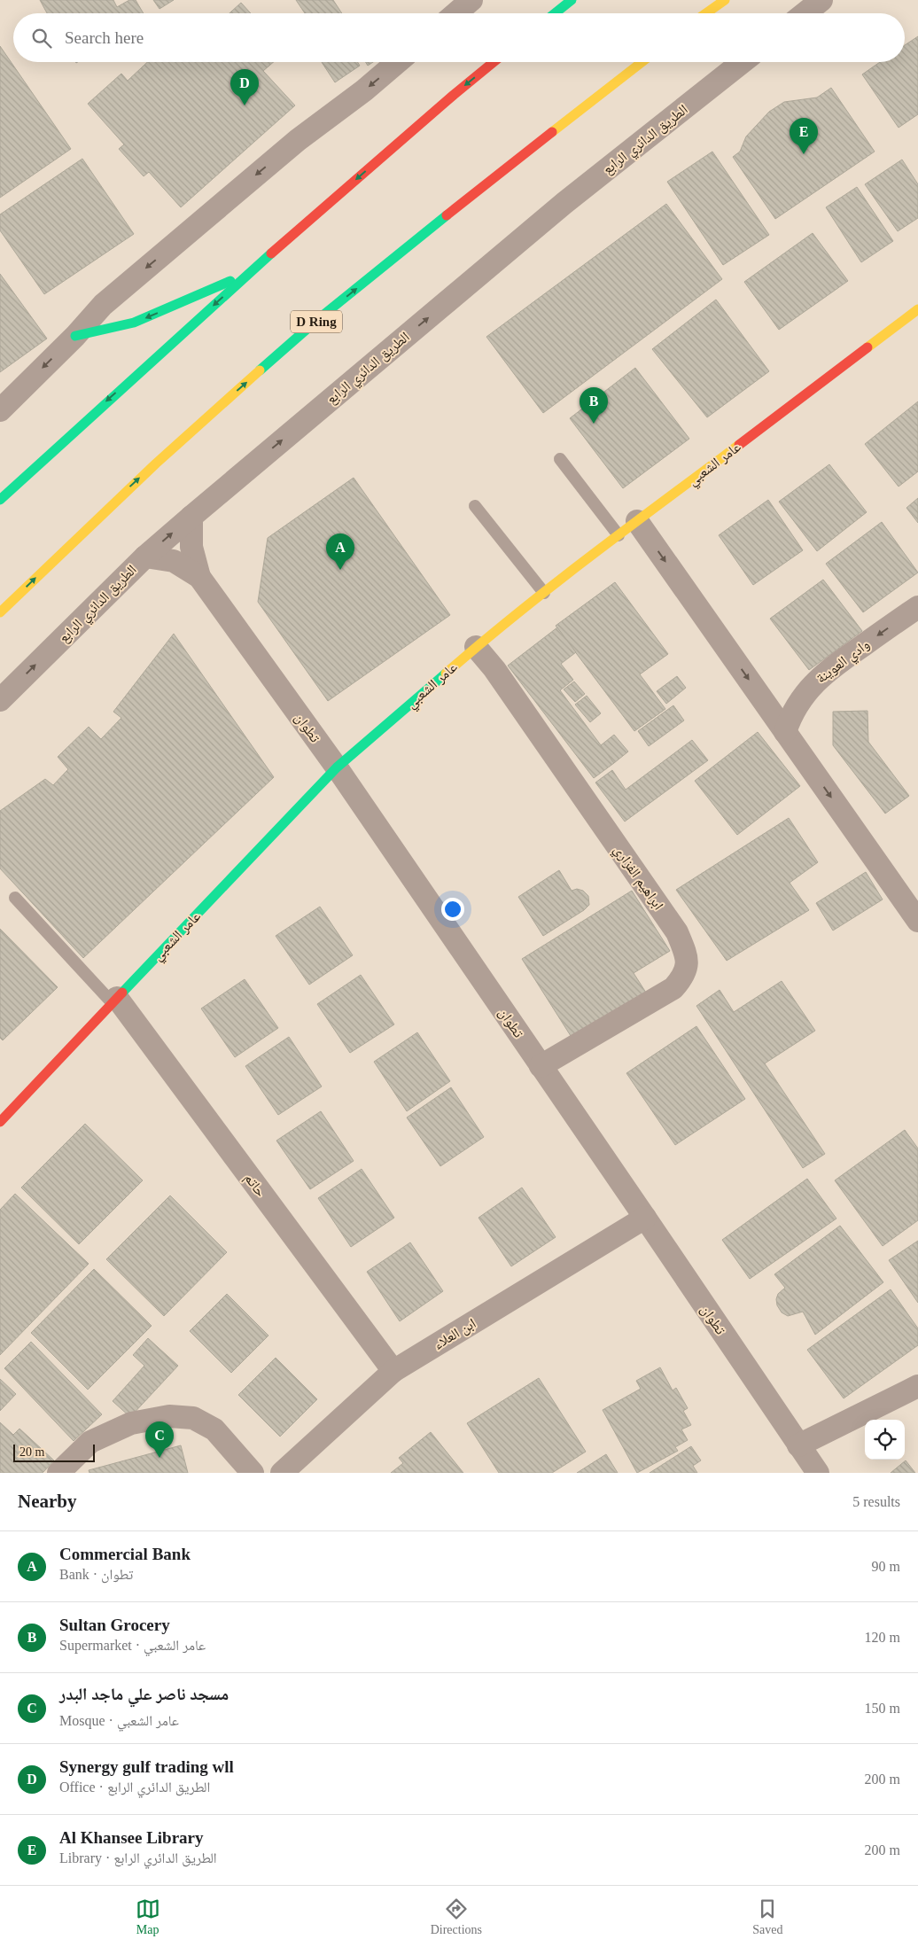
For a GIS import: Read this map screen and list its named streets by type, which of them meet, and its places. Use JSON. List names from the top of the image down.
{
  "streets": {
    "main road": ["D Ring", "عامر الشعبي"],
    "street": [
      "الطريق الدائري الرابع",
      "وادي العوينة",
      "تطوان",
      "ابراهيم الفزاري",
      "حاتم",
      "ابن العلاء"
    ]
  },
  "crossings": [
    ["الطريق الدائري الرابع", "تطوان"],
    ["عامر الشعبي", "تطوان"],
    ["عامر الشعبي", "ابراهيم الفزاري"],
    ["عامر الشعبي", "حاتم"],
    ["تطوان", "ابراهيم الفزاري"],
    ["تطوان", "ابن العلاء"],
    ["حاتم", "ابن العلاء"]
  ],
  "one_way": ["الطريق الدائري الرابع", "وادي العوينة"],
  "scale_bar": "20 m",
  "page": {
    "search": "Search here",
    "pins": [
      "D",
      "E",
      "B",
      "A",
      "C"
    ],
    "scale": "20 m",
    "heading": ["Nearby", "5 results"],
    "list": [
      {
        "mark": "A",
        "name": "Commercial Bank",
        "note": "Bank · تطوان",
        "value": "90 m"
      },
      {
        "mark": "B",
        "name": "Sultan Grocery",
        "note": "Supermarket · عامر الشعبي",
        "value": "120 m"
      },
      {
        "mark": "C",
        "name": "مسجد ناصر علي ماجد البدر",
        "note": "Mosque · عامر الشعبي",
        "value": "150 m"
      },
      {
        "mark": "D",
        "name": "Synergy gulf trading wll",
        "note": "Office · الطريق الدائري الرابع",
        "value": "200 m"
      },
      {
        "mark": "E",
        "name": "Al Khansee Library",
        "note": "Library · الطريق الدائري الرابع",
        "value": "200 m"
      }
    ],
    "nav": ["Map", "Directions", "Saved"]
  }
}
